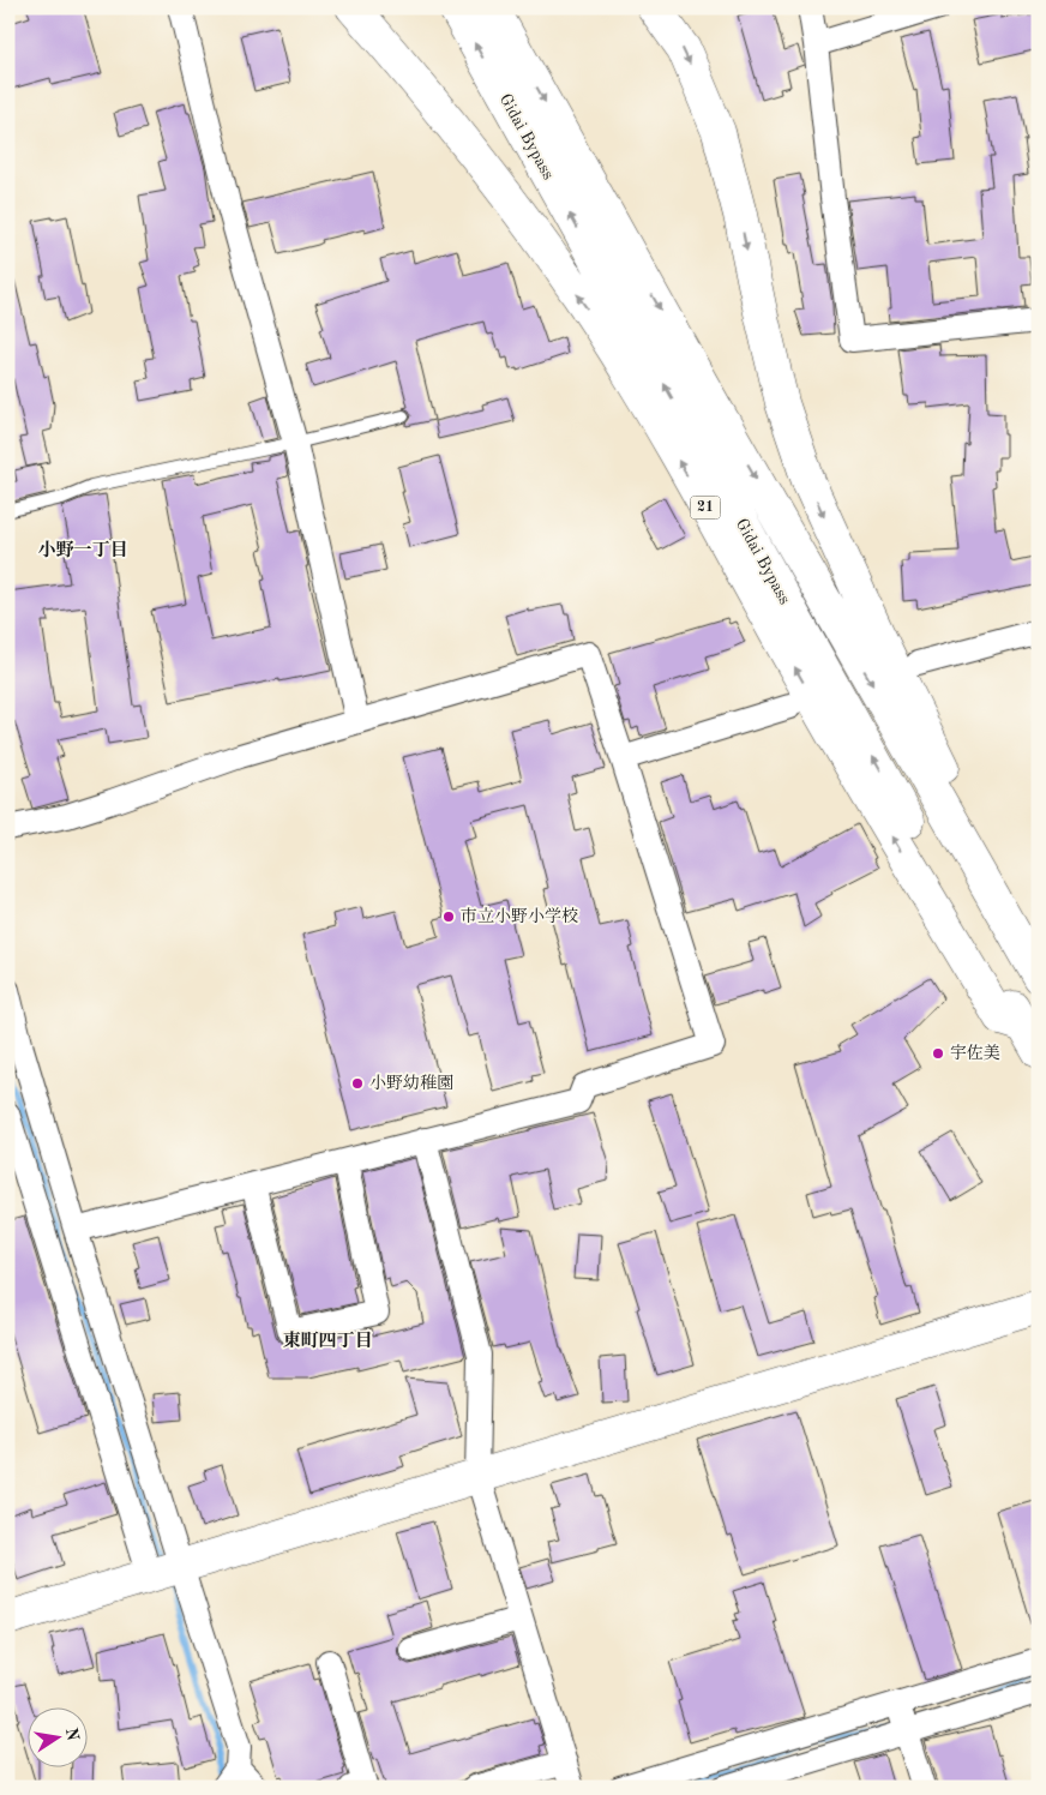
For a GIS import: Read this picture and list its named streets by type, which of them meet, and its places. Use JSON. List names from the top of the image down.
{
  "streets": {
    "main road": ["Gidai Bypass", "21"]
  },
  "crossings": [
    ["Gidai Bypass", "21"]
  ],
  "districts": ["小野一丁目", "東町四丁目"],
  "places": ["市立小野小学校", "宇佐美", "小野幼稚園"],
  "north": "right"
}
